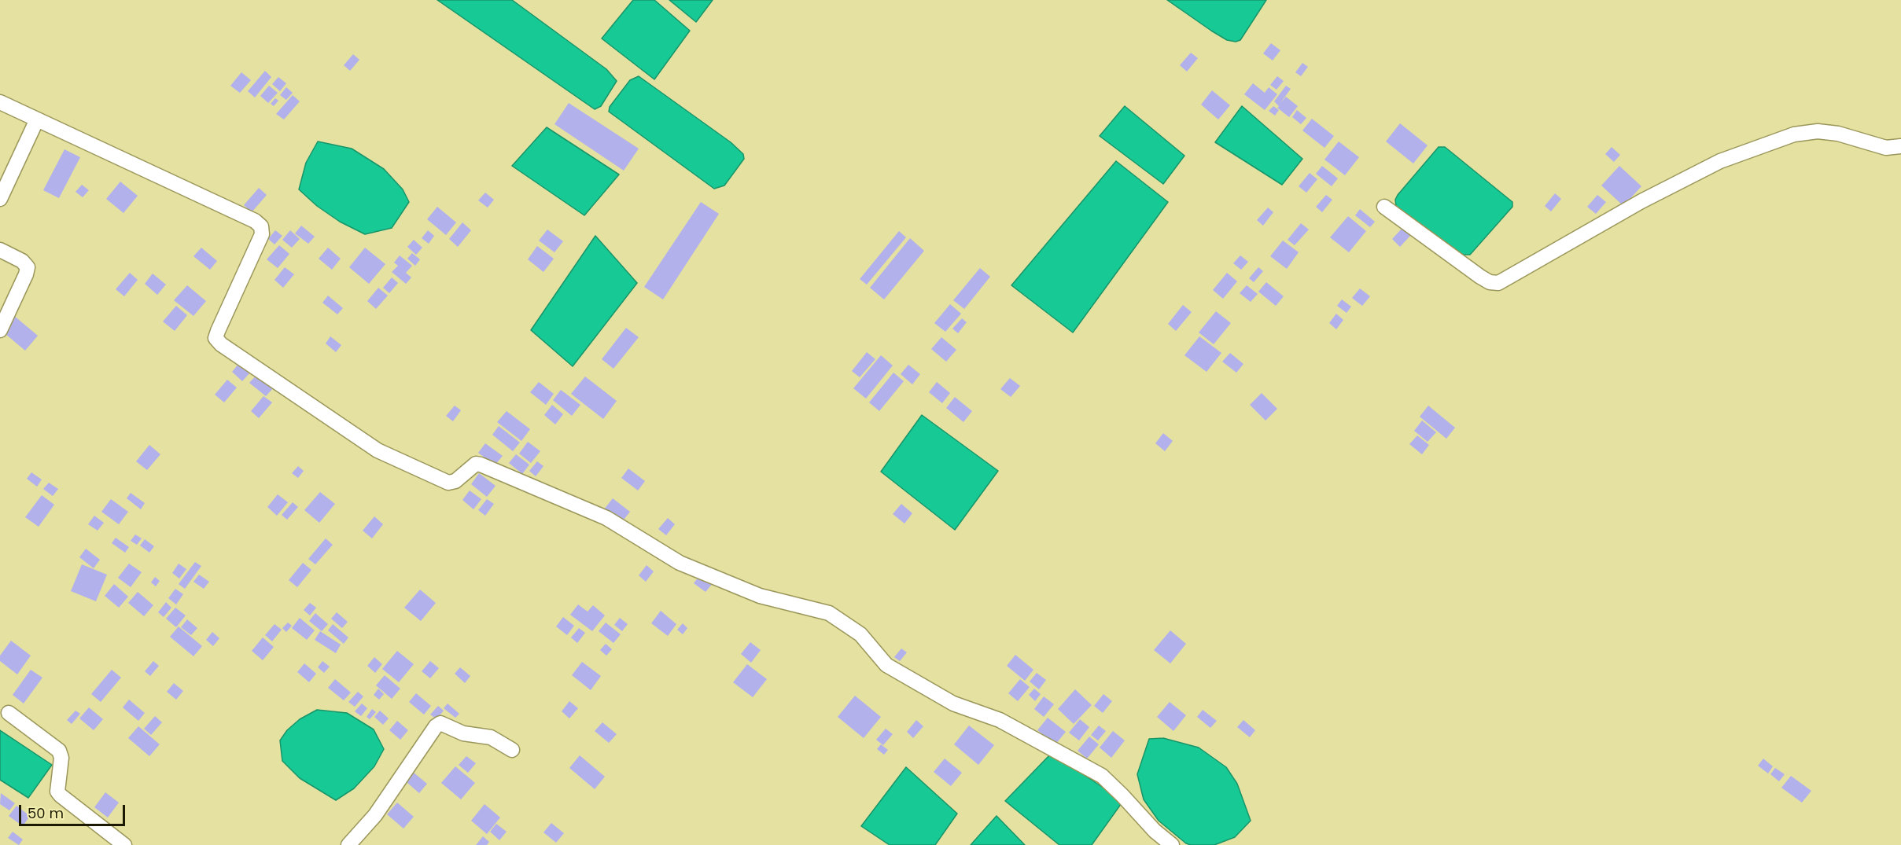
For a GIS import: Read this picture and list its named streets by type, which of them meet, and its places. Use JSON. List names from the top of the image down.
{
  "scale_bar": "50 m"
}
